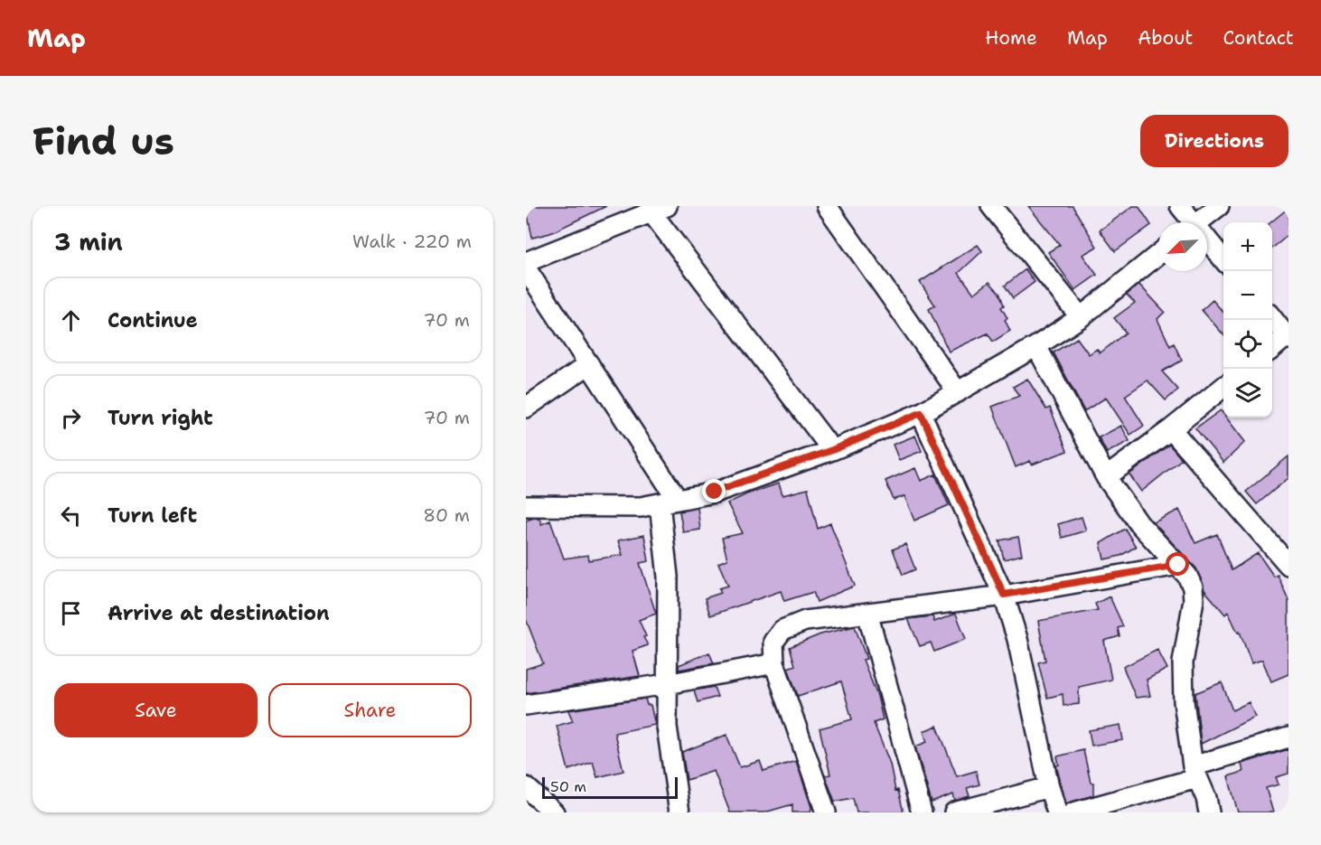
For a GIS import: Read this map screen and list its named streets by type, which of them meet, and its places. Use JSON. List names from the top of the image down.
{
  "scale_bar": "50 m",
  "north": "bottom left",
  "page": {
    "header": "Map",
    "nav": [
      "Home",
      "Map",
      "About",
      "Contact"
    ],
    "buttons": [
      "Directions",
      ["Save", "Share"]
    ],
    "title": "Find us",
    "heading": ["3 min", "Walk · 220 m"],
    "map_buttons": ["+", "−"],
    "list": [
      ["Continue", "70 m"],
      ["Turn right", "70 m"],
      ["Turn left", "80 m"],
      "Arrive at destination"
    ],
    "scale": "50 m"
  }
}
